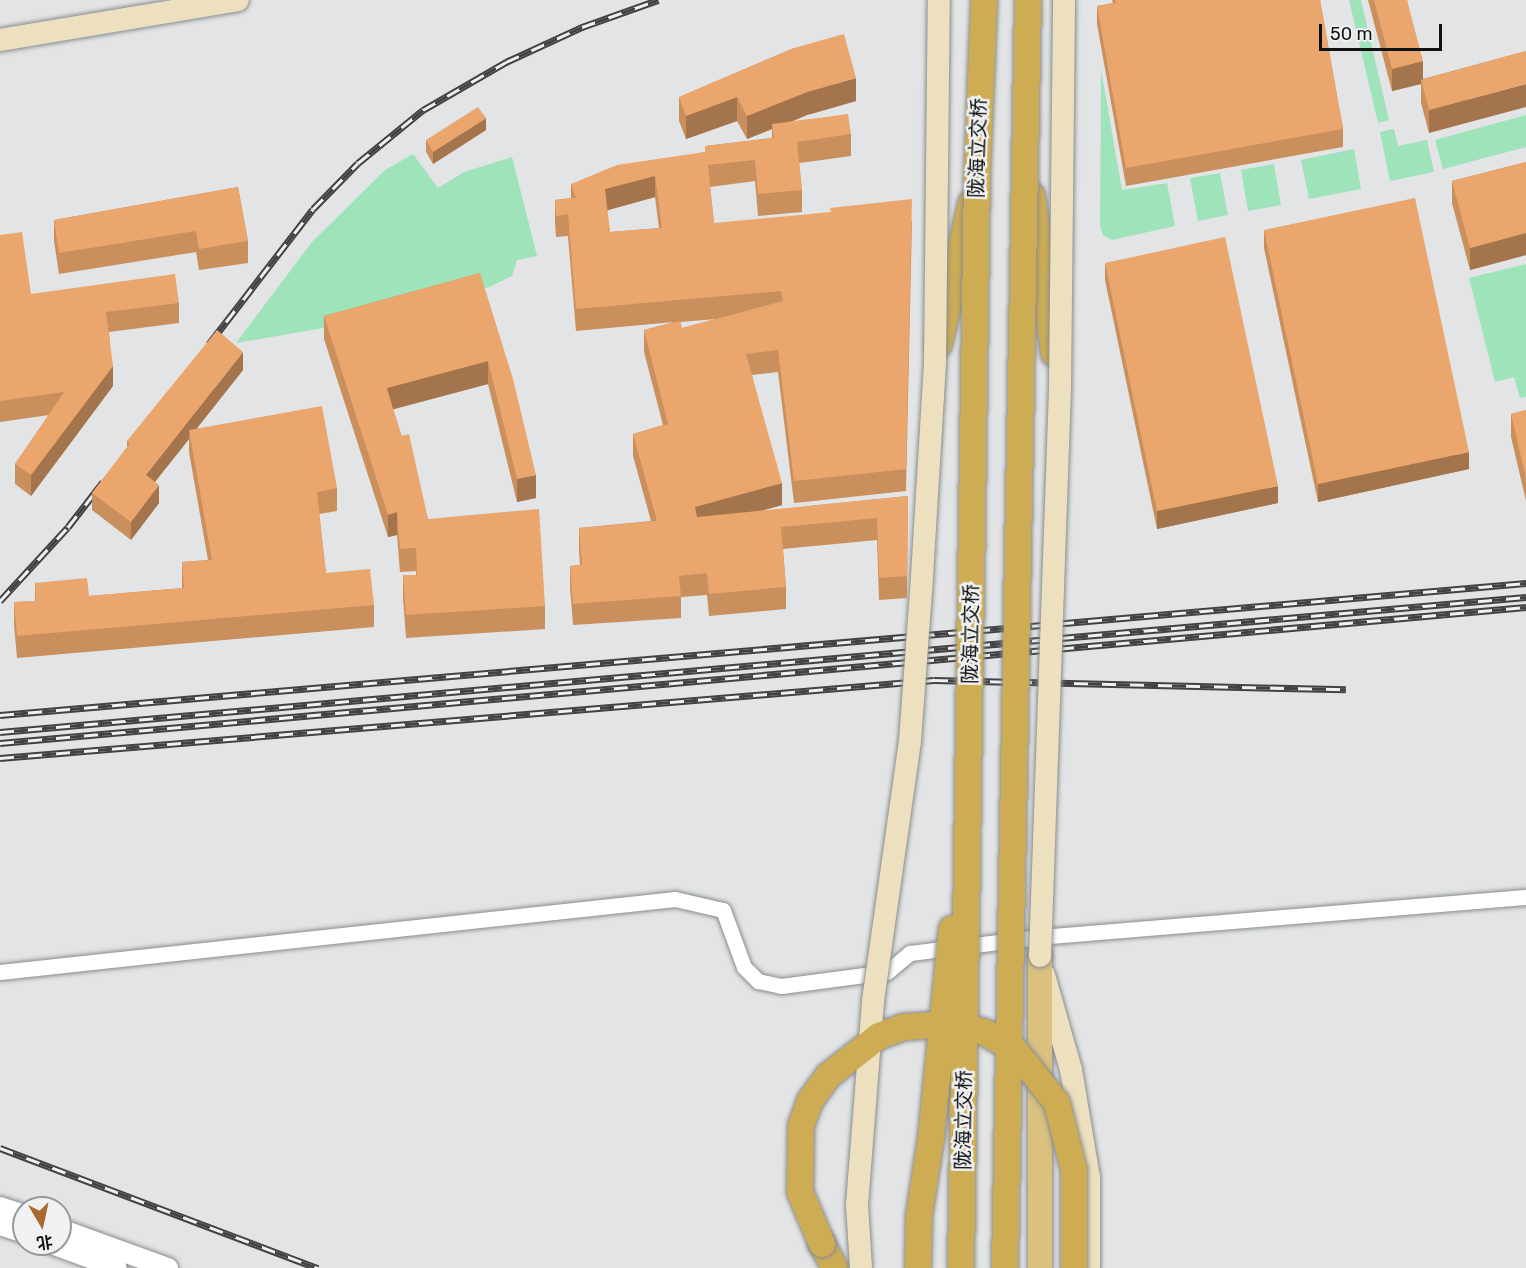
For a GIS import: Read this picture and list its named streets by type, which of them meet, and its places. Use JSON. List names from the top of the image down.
{
  "streets": {
    "highway": ["陇海立交桥"]
  },
  "scale_bar": "50 m",
  "north": "bottom"
}
